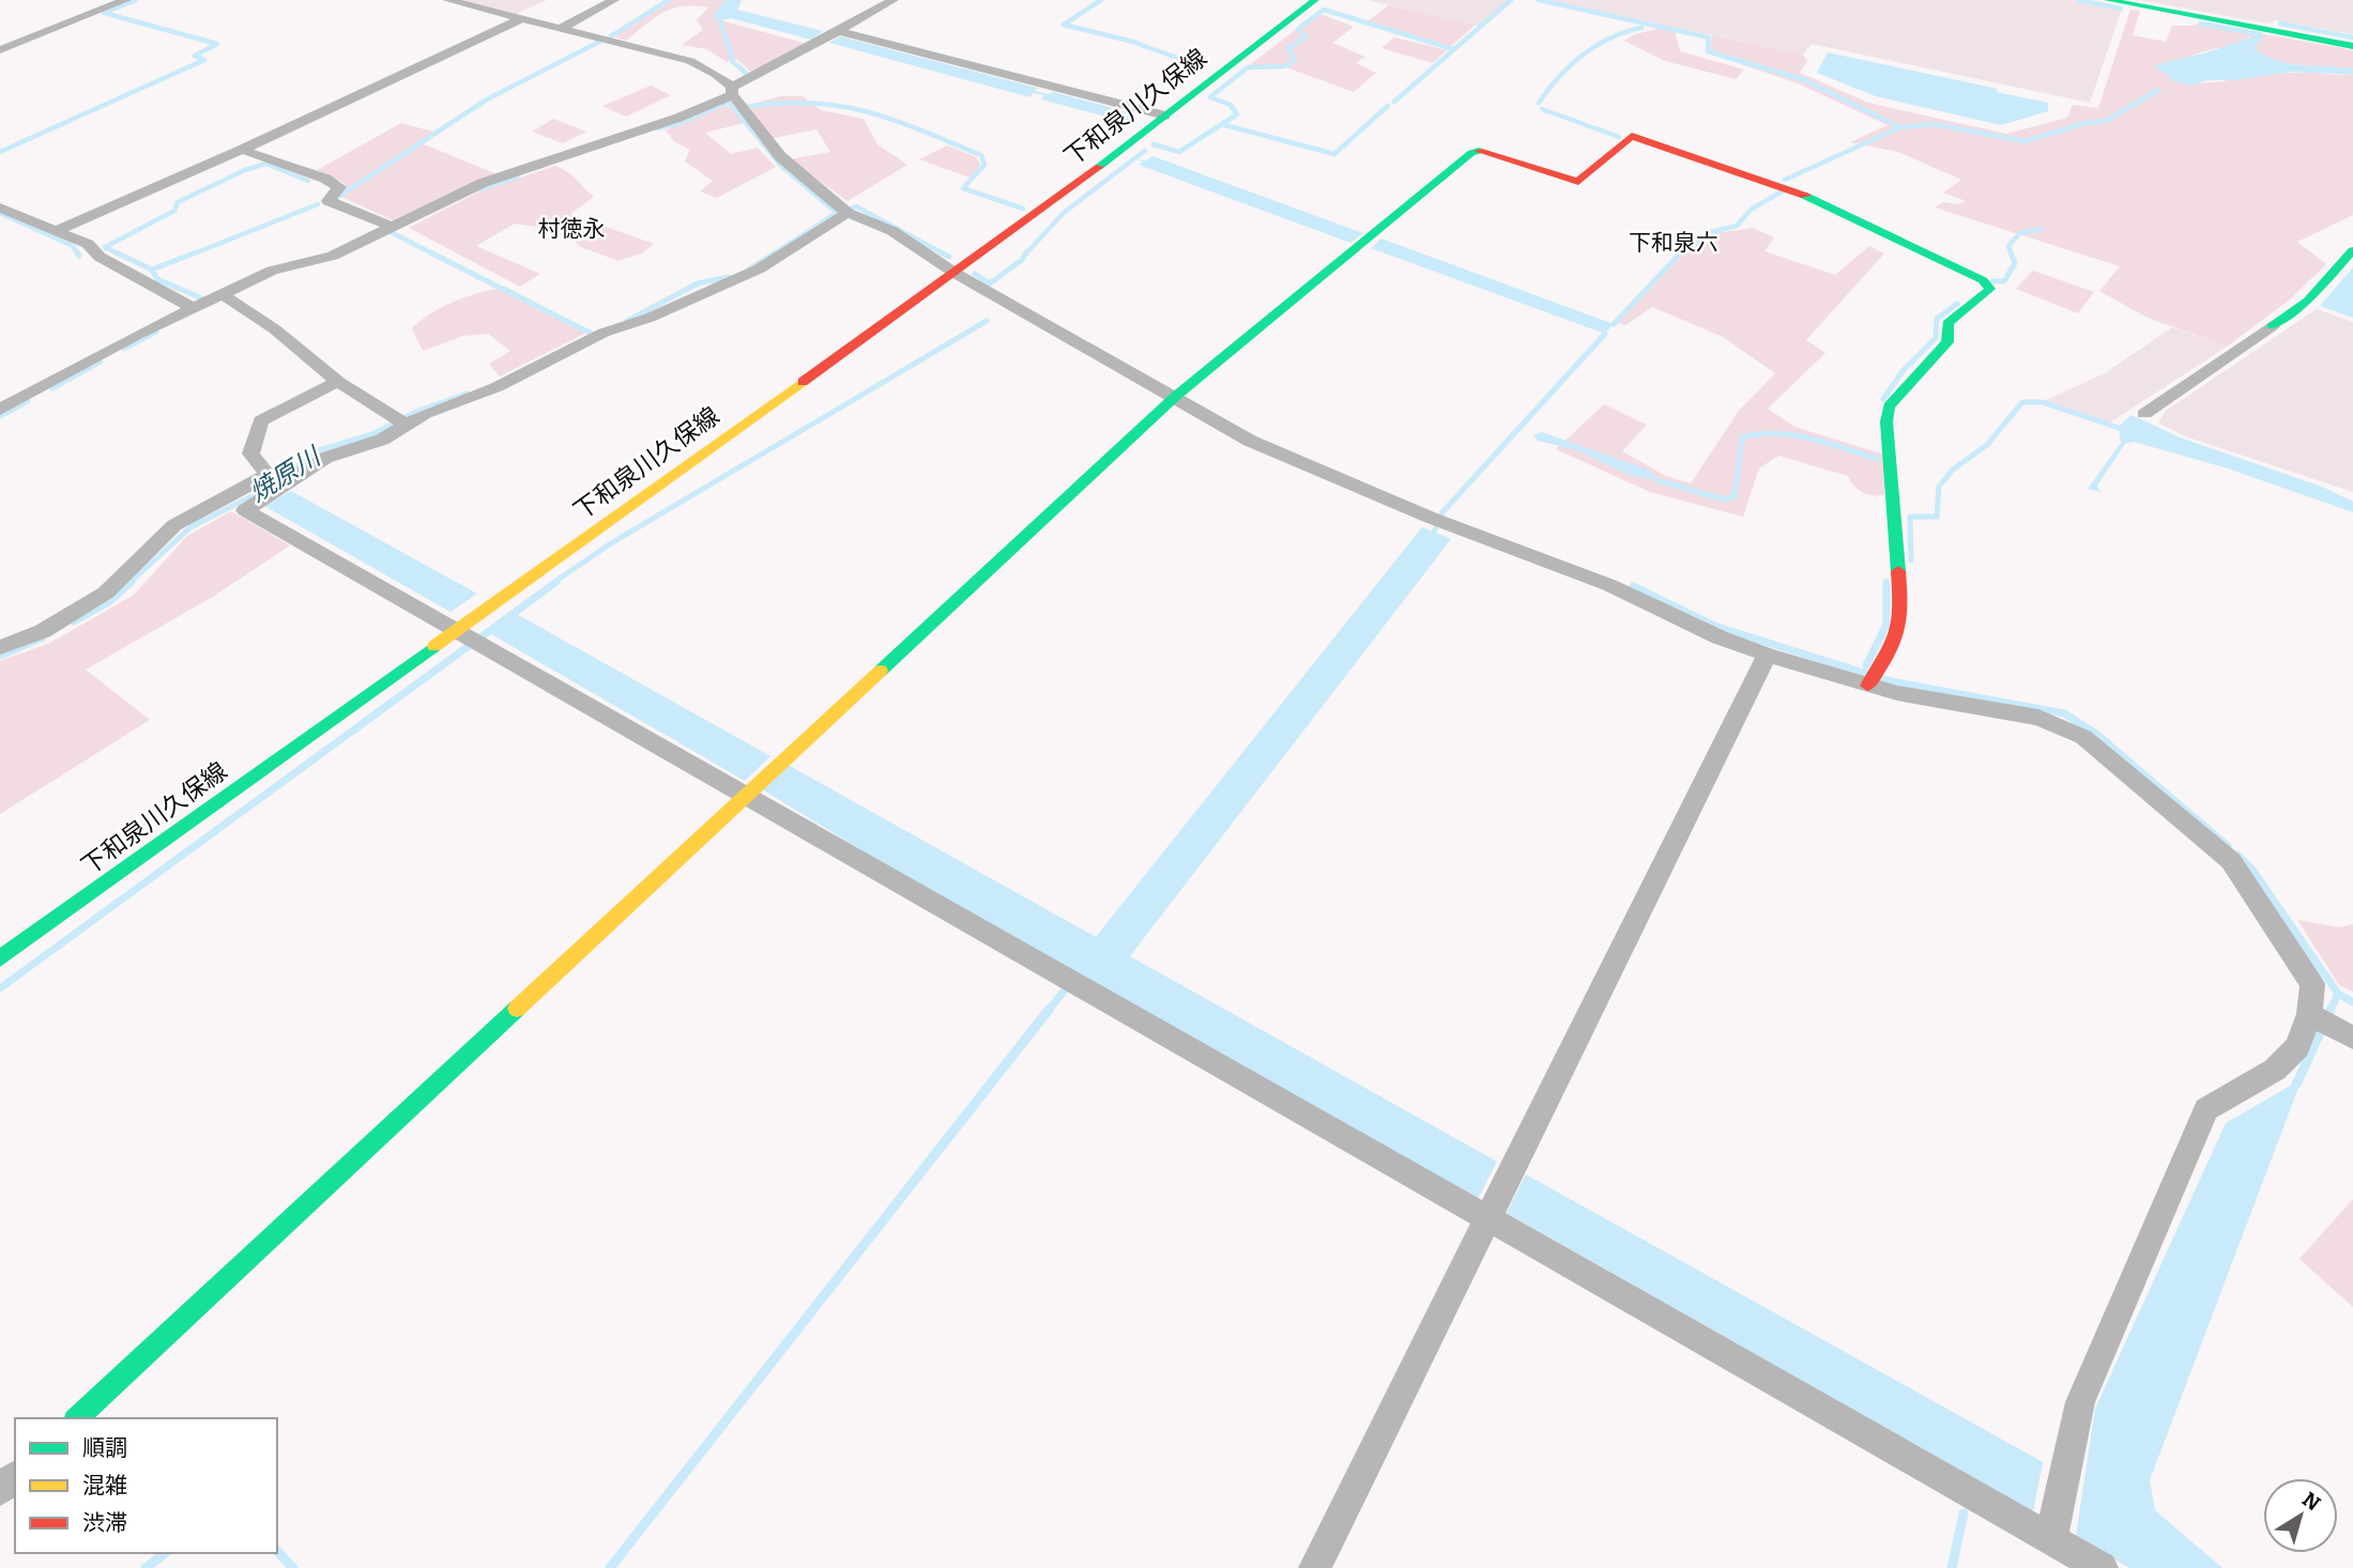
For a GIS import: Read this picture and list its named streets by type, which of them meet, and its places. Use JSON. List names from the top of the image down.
{
  "streets": {
    "street": ["下和泉川久保線"]
  },
  "districts": ["村徳永", "下和泉六"],
  "water": ["焼原川"],
  "legend": ["順調", "混雑", "渋滞"],
  "north": "top right"
}
